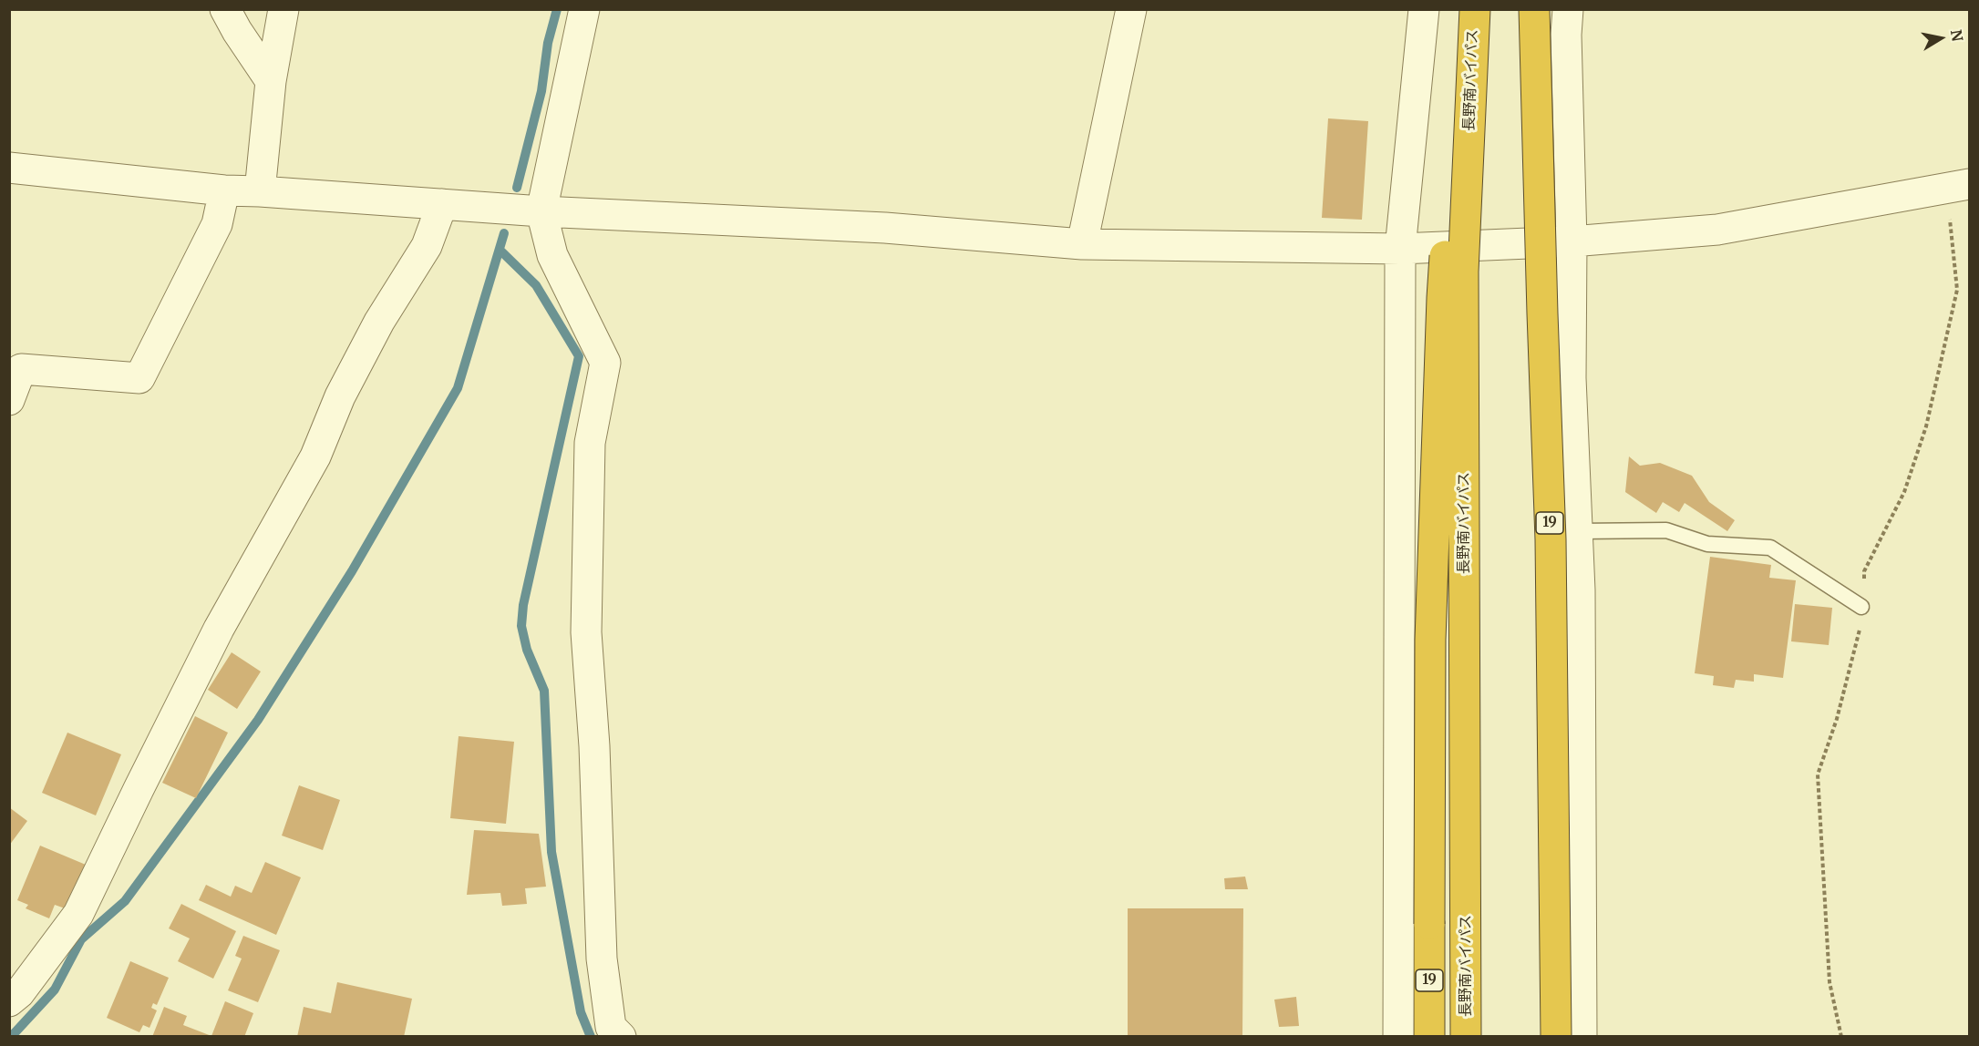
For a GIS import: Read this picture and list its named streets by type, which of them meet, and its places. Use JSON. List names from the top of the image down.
{
  "streets": {
    "highway": ["長野南バイパス", "19"]
  },
  "crossings": [
    ["長野南バイパス", "19"]
  ],
  "north": "right"
}
